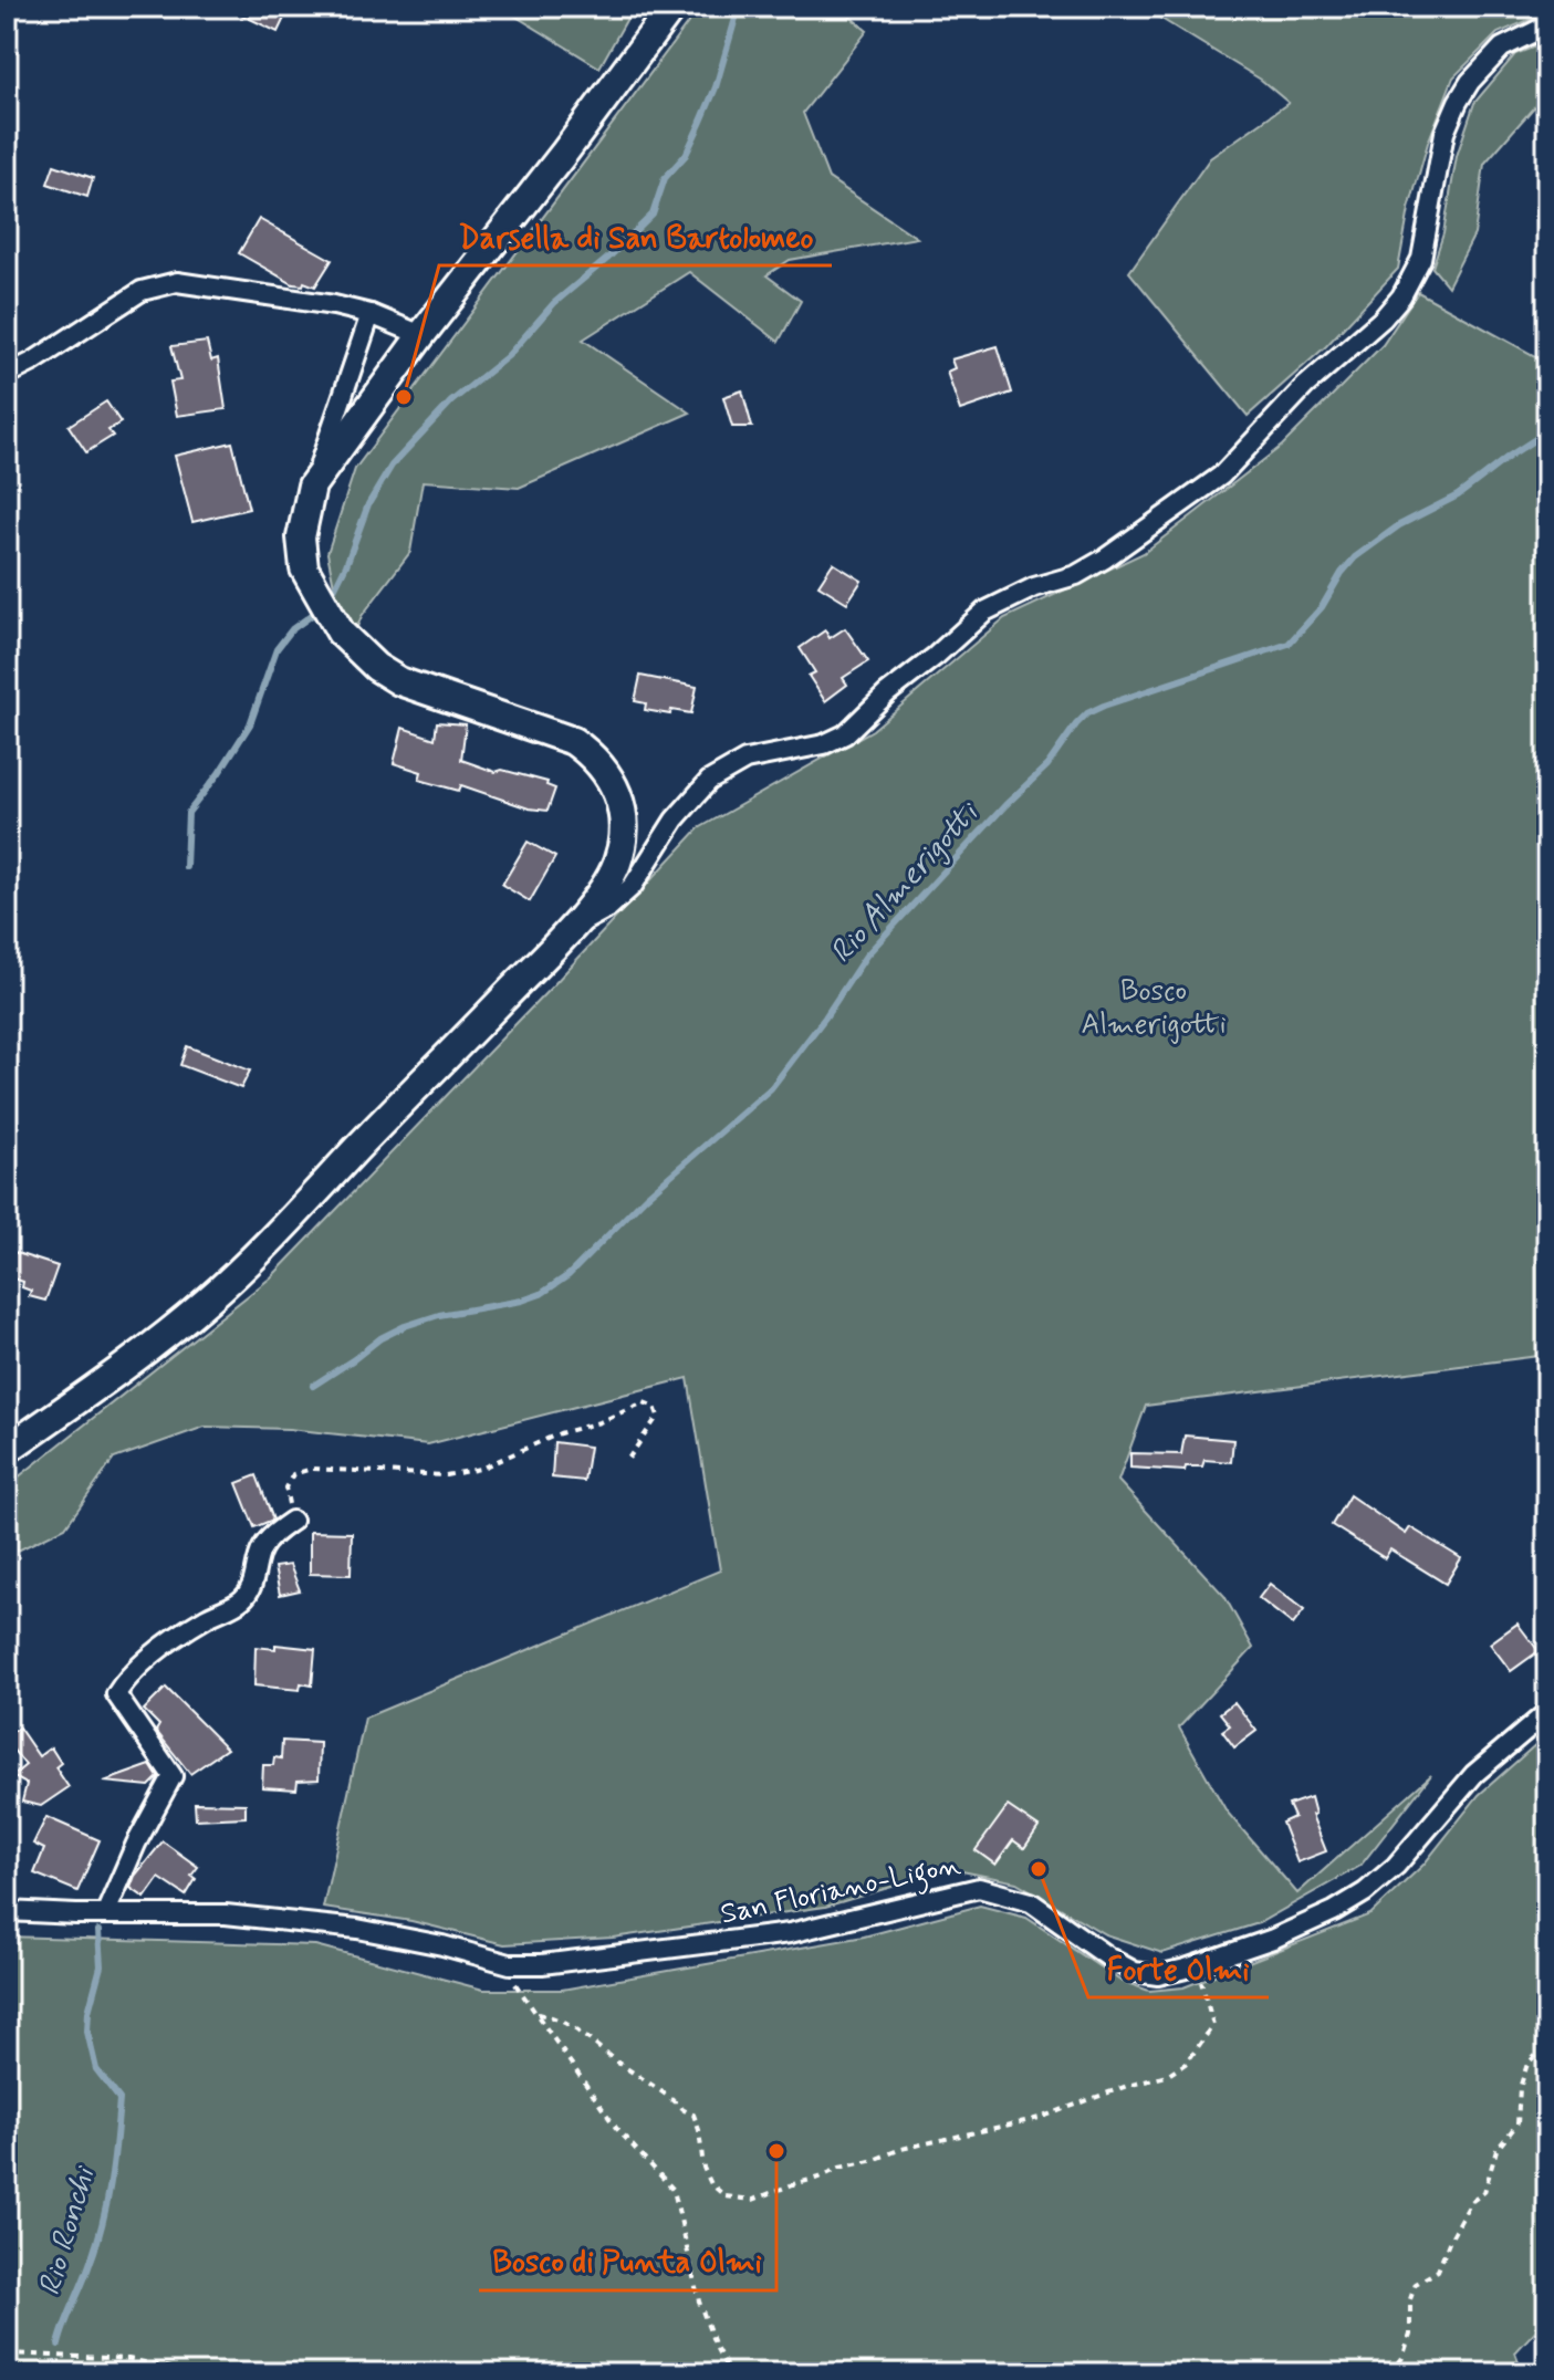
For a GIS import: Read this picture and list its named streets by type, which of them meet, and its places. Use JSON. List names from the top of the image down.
{
  "streets": {
    "street": ["San Floriano-Ligon"]
  },
  "water": ["Rio Almerigotti", "Rio Ronchi"],
  "parks": ["Bosco Almerigotti"],
  "places": ["Darsella di San Bartolomeo", "Forte Olmi", "Bosco di Punta Olmi"]
}
